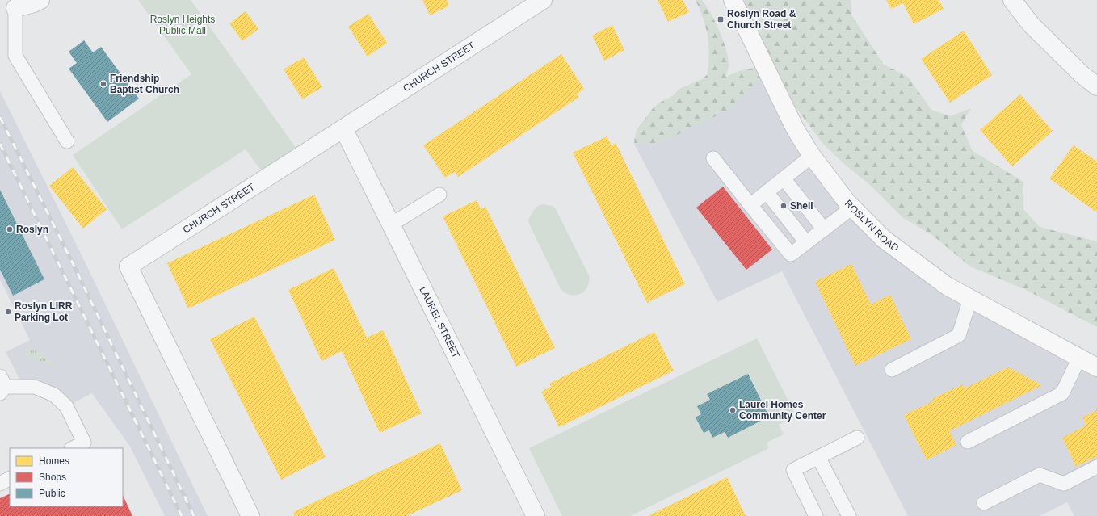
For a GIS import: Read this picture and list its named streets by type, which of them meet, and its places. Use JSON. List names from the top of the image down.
{
  "streets": {
    "main road": ["ROSLYN ROAD"],
    "street": ["CHURCH STREET", "LAUREL STREET"]
  },
  "crossings": [
    ["CHURCH STREET", "LAUREL STREET"]
  ],
  "parks": ["Roslyn Heights Public Mall"],
  "places": {
    "transit": ["Roslyn Road & Church Street"],
    "other": [
      "Friendship Baptist Church",
      "Shell",
      "Roslyn",
      "Roslyn LIRR Parking Lot",
      "Laurel Homes Community Center"
    ]
  },
  "legend": ["Homes", "Shops", "Public"]
}
